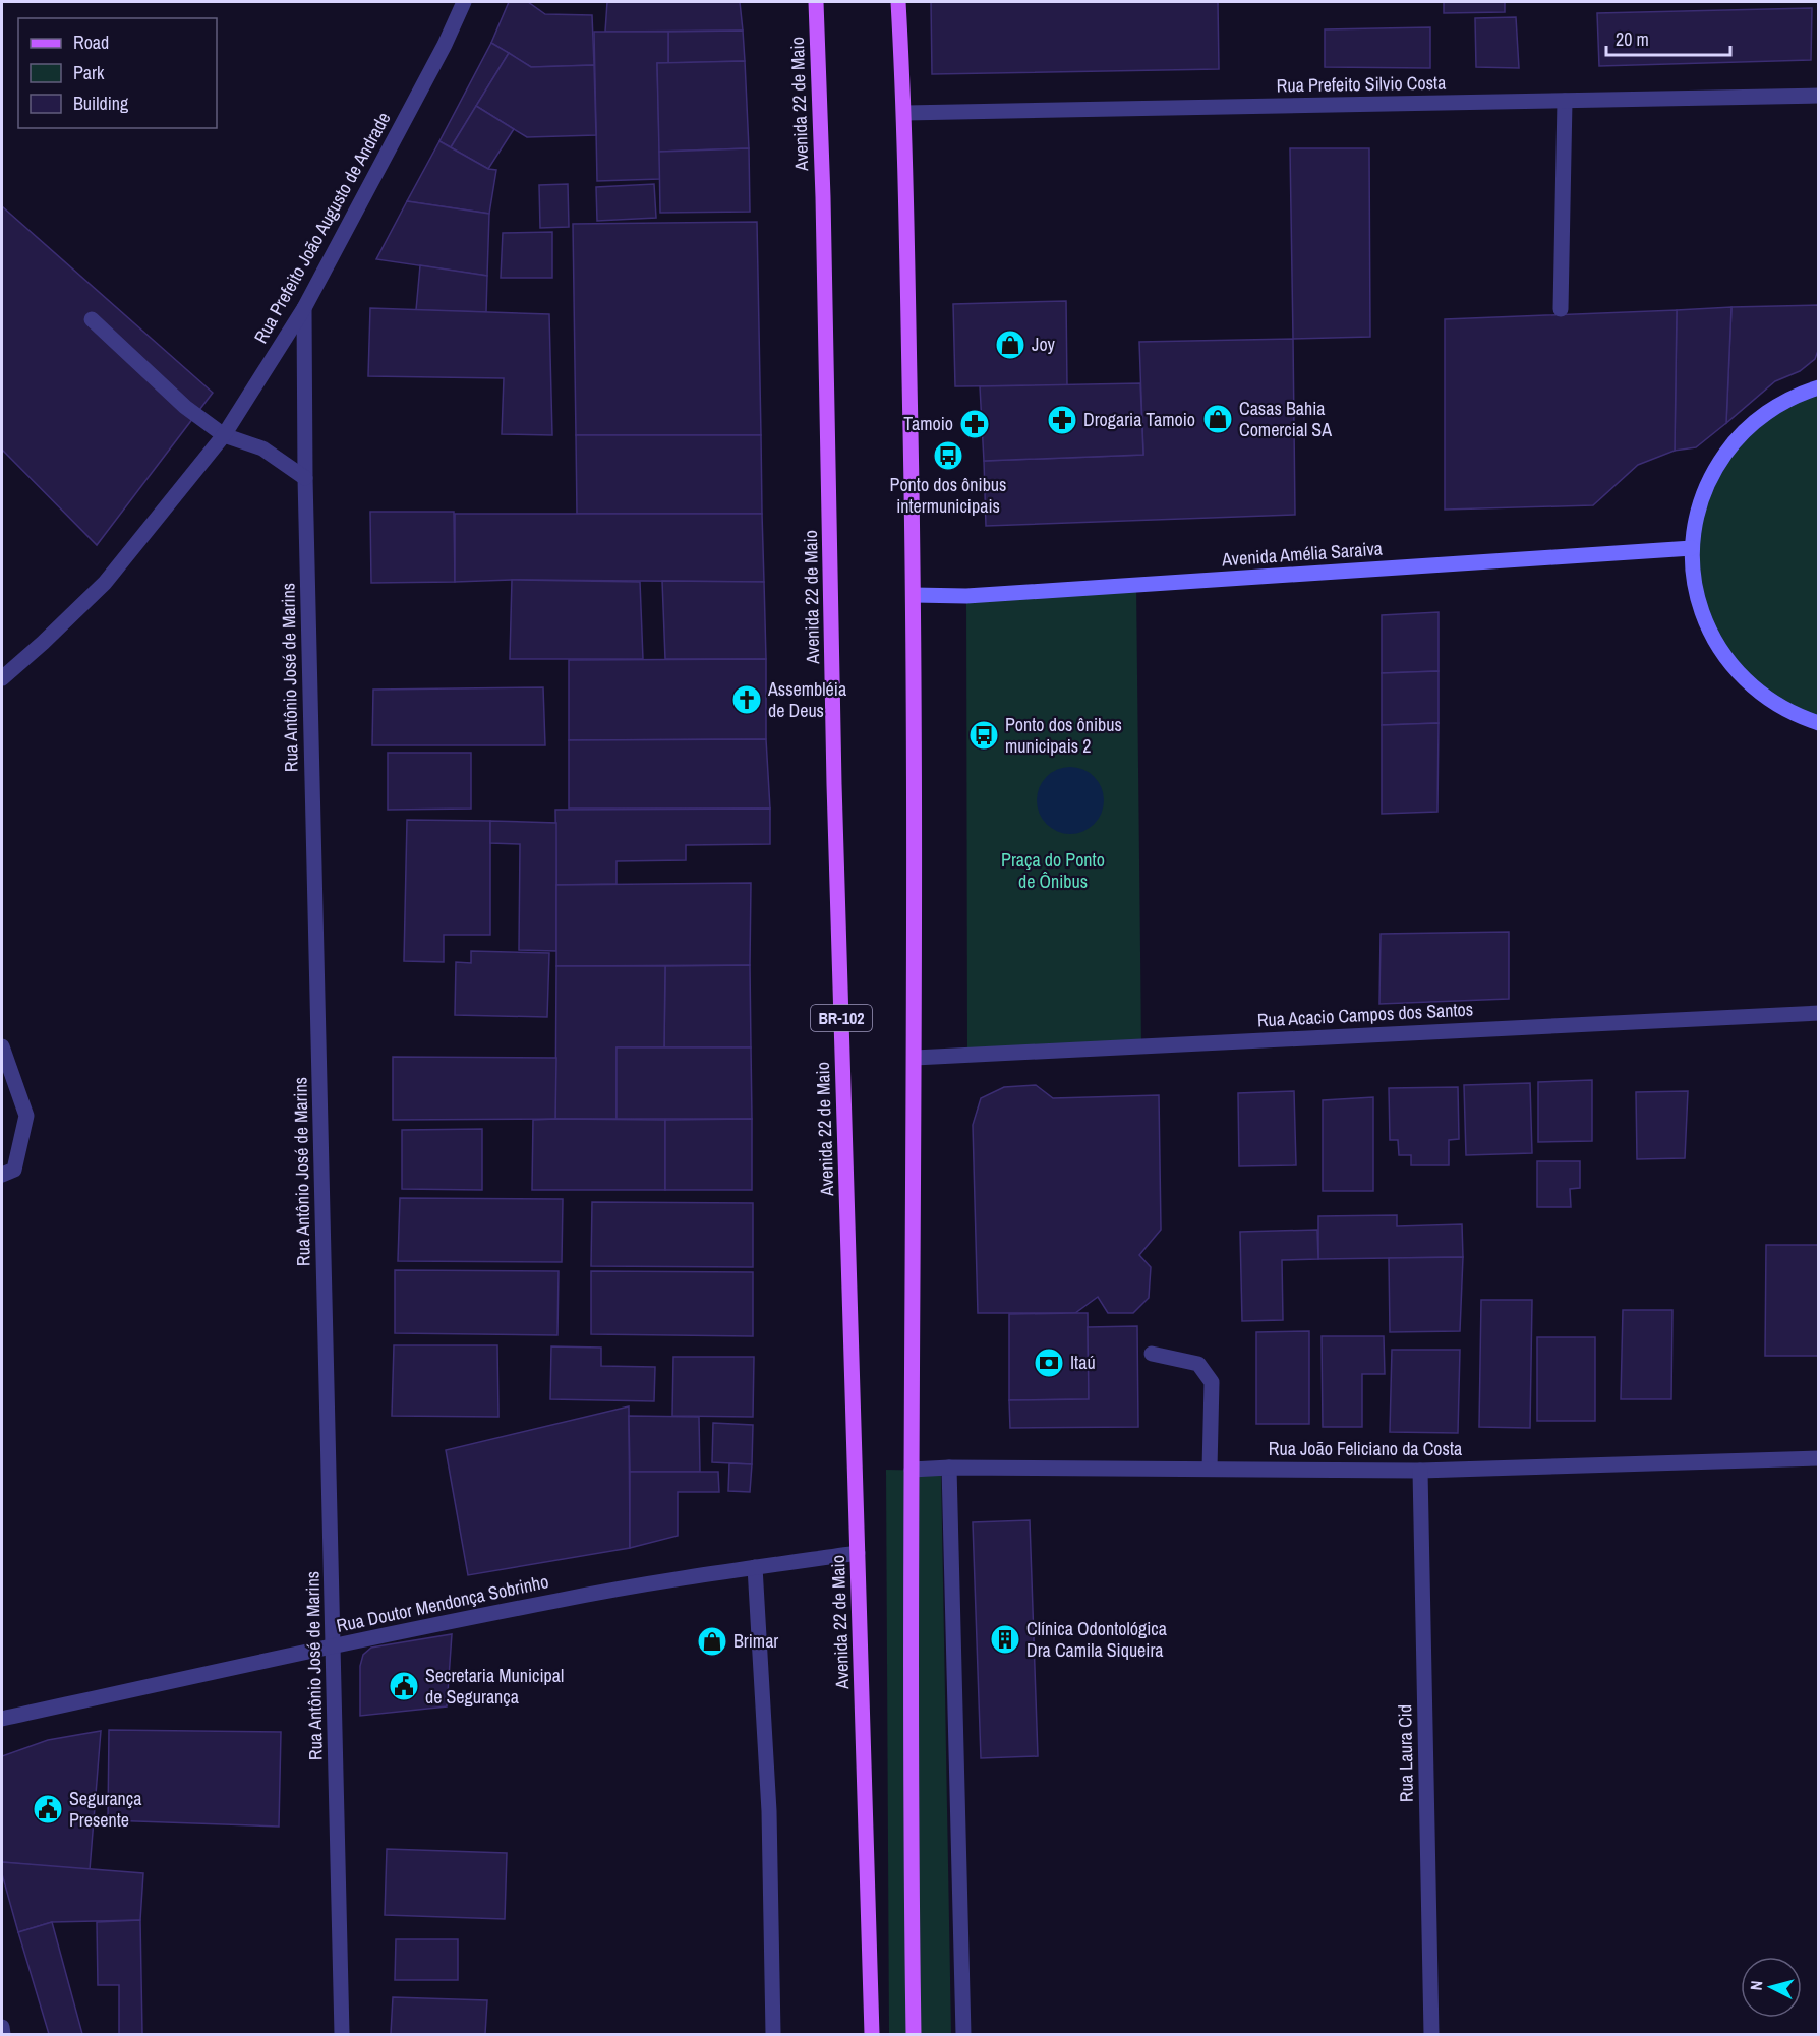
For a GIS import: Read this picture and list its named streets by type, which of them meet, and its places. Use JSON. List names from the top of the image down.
{
  "streets": {
    "main road": ["Avenida 22 de Maio", "BR-102"],
    "street": [
      "Rua Prefeito Silvio Costa",
      "Rua Prefeito João Augusto de Andrade",
      "Avenida Amélia Saraiva",
      "Rua Antônio José de Marins",
      "Rua Acacio Campos dos Santos",
      "Rua João Feliciano da Costa",
      "Rua Doutor Mendonça Sobrinho",
      "Rua Laura Cid"
    ]
  },
  "crossings": [
    ["Avenida 22 de Maio", "Rua Doutor Mendonça Sobrinho"],
    ["Rua Prefeito João Augusto de Andrade", "Rua Antônio José de Marins"],
    ["Rua Antônio José de Marins", "Rua Doutor Mendonça Sobrinho"],
    ["Rua João Feliciano da Costa", "Rua Laura Cid"]
  ],
  "parks": ["Praça do Ponto de Ônibus"],
  "places": {
    "shop": ["Joy", "Casas Bahia Comercial SA", "Brimar"],
    "pharmacy": ["Drogaria Tamoio", "Tamoio"],
    "bus stop": ["Ponto dos ônibus intermunicipais", "Ponto dos ônibus municipais 2"],
    "church": ["Assembléia de Deus"],
    "bank": ["Itaú"],
    "building": ["Clínica Odontológica Dra Camila Siqueira"],
    "public building": ["Secretaria Municipal de Segurança", "Segurança Presente"]
  },
  "legend": ["Road", "Park", "Building"],
  "scale_bar": "20 m",
  "north": "left"
}
